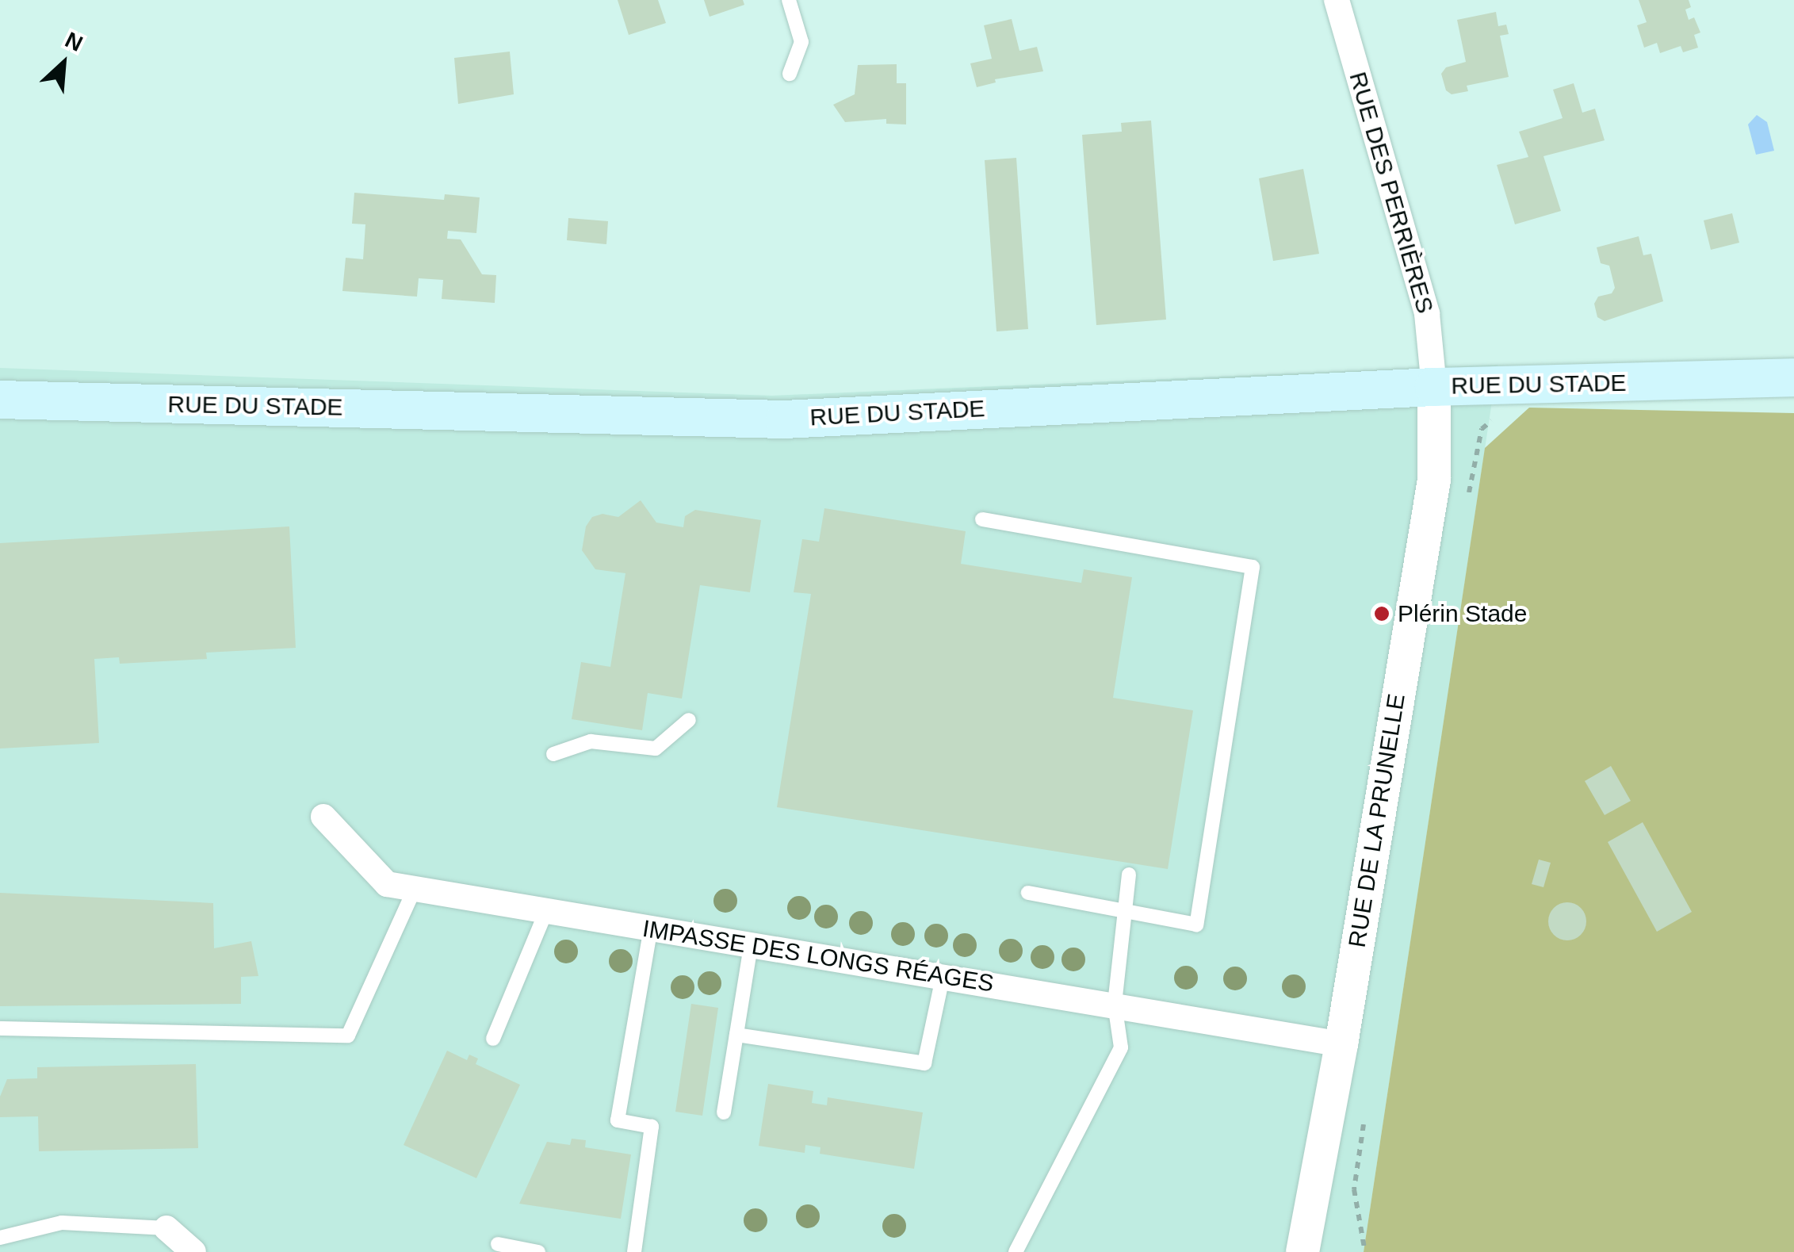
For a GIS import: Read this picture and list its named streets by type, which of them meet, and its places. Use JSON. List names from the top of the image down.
{
  "streets": {
    "main road": ["RUE DU STADE"],
    "street": ["RUE DES PERRIÈRES", "RUE DE LA PRUNELLE", "IMPASSE DES LONGS RÉAGES"]
  },
  "crossings": [
    ["RUE DES PERRIÈRES", "RUE DU STADE"],
    ["RUE DES PERRIÈRES", "RUE DE LA PRUNELLE"],
    ["RUE DU STADE", "RUE DE LA PRUNELLE"],
    ["RUE DE LA PRUNELLE", "IMPASSE DES LONGS RÉAGES"]
  ],
  "places": ["Plérin Stade"],
  "north": "top right"
}
